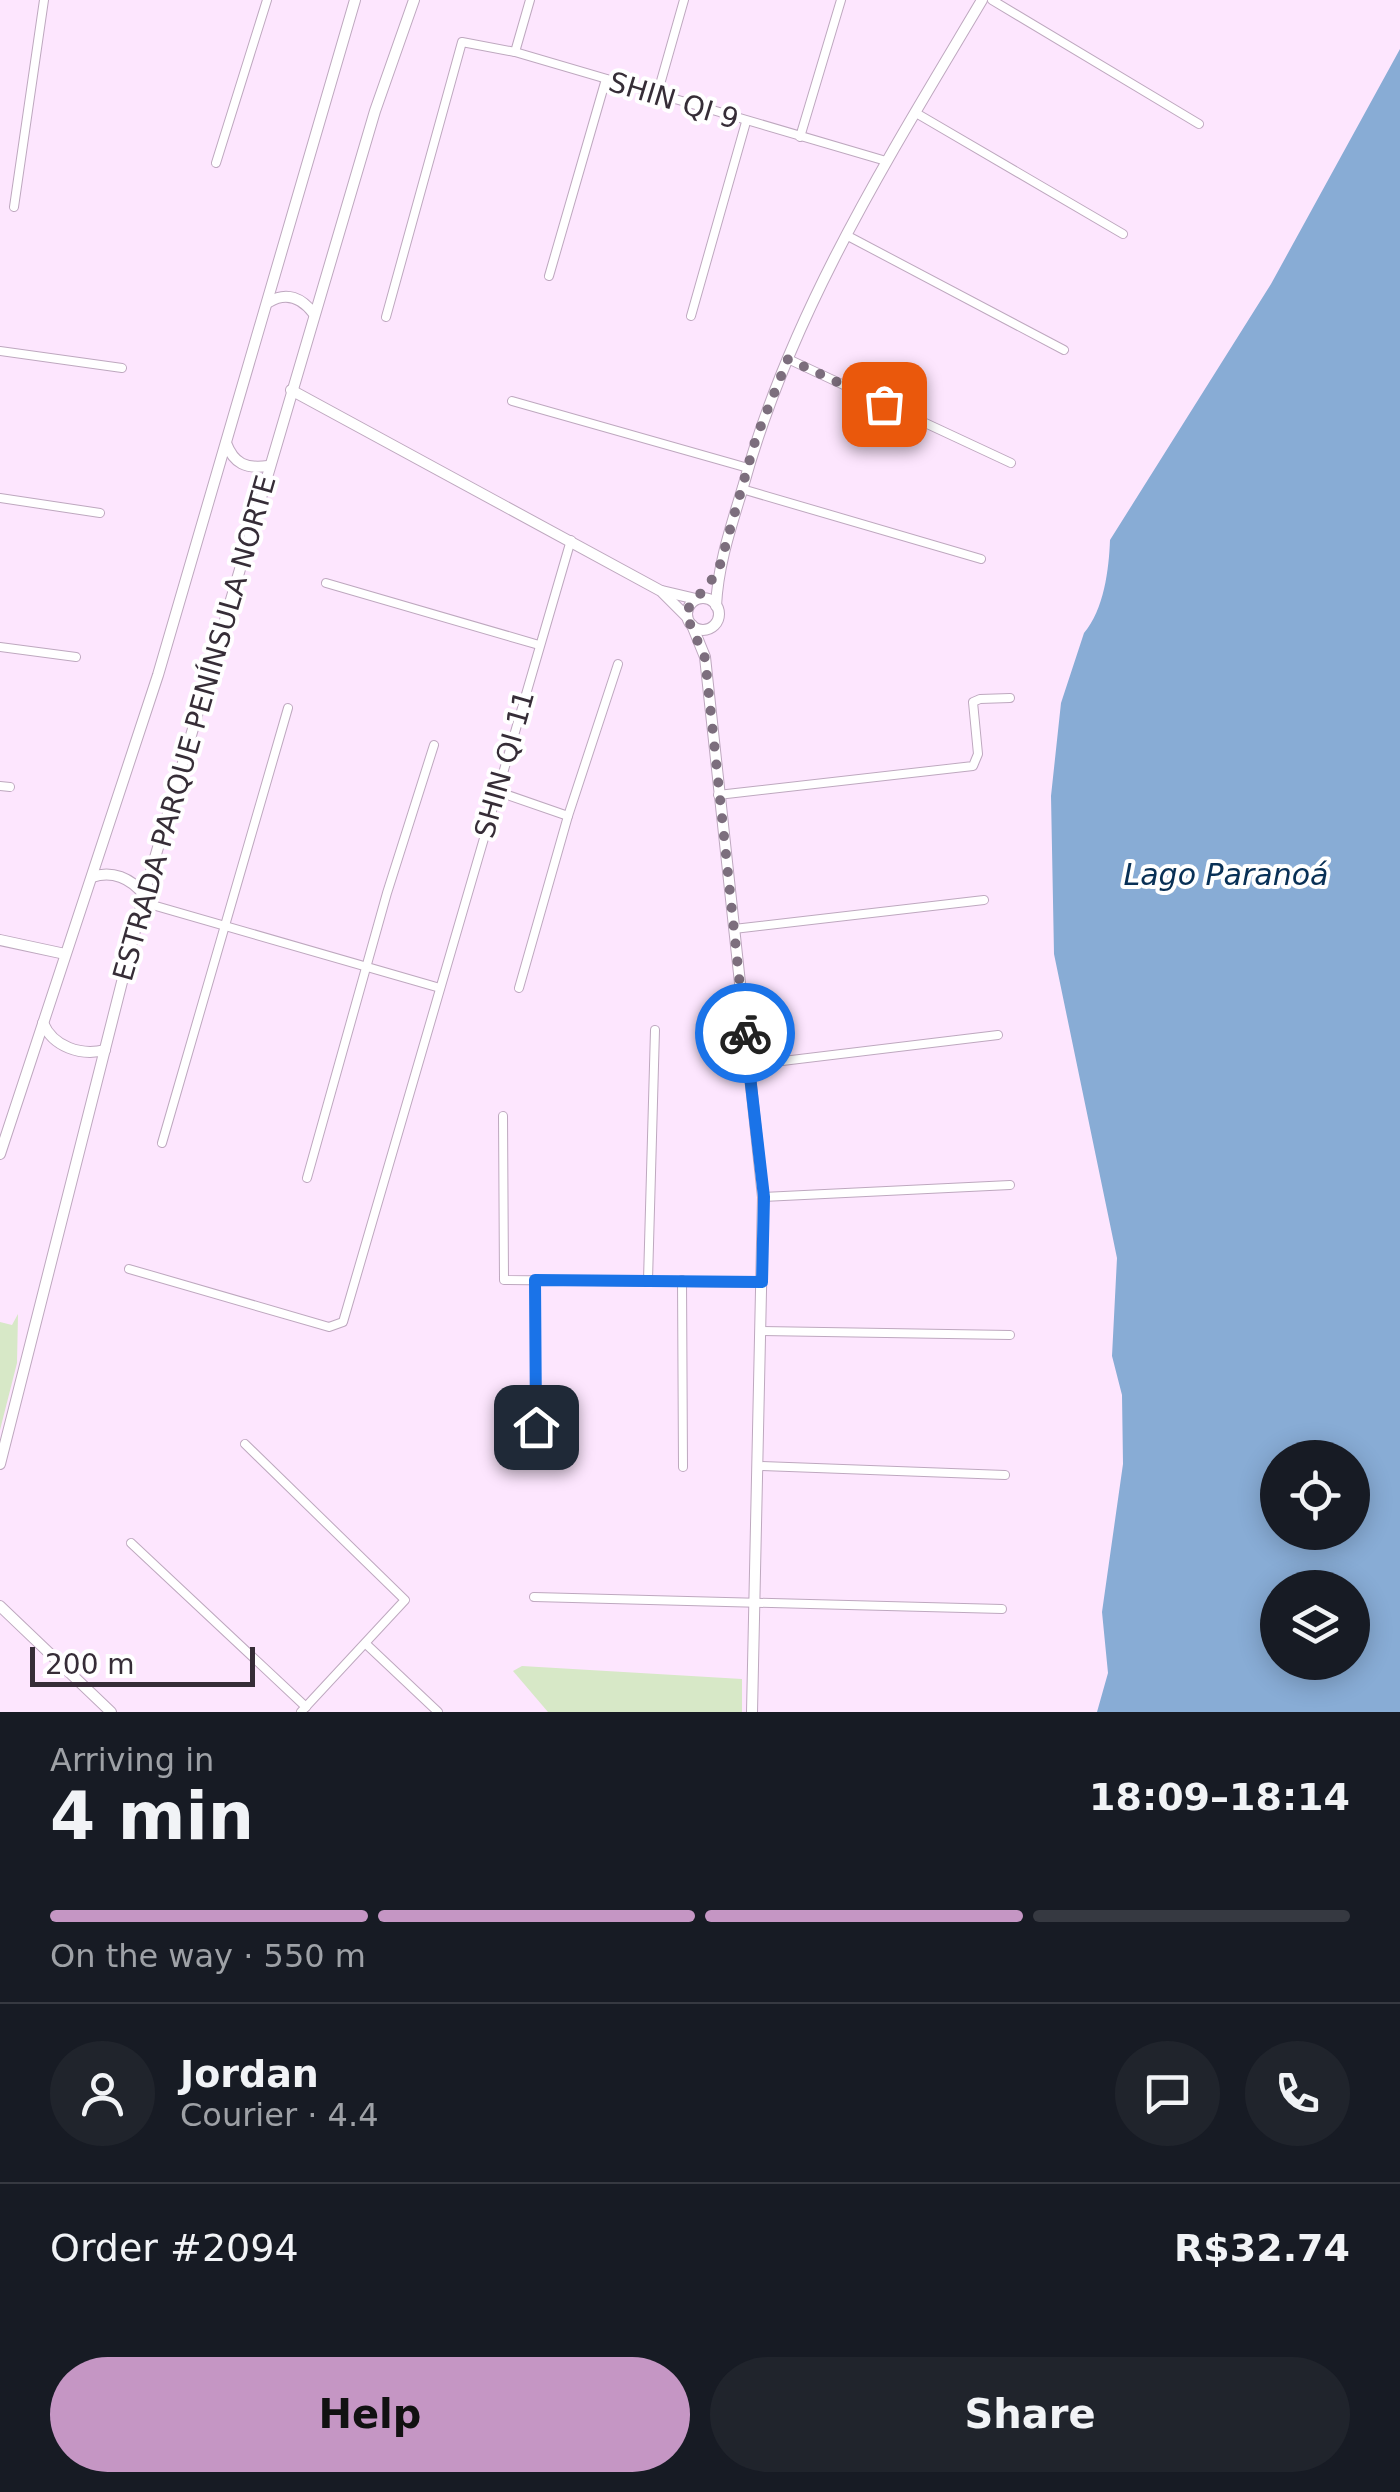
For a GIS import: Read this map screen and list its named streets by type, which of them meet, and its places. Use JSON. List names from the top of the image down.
{
  "streets": {
    "main road": ["ESTRADA PARQUE PENÍNSULA NORTE"],
    "street": ["SHIN QI 9", "SHIN QI 11"]
  },
  "water": ["Lago Paranoá"],
  "scale_bar": "200 m",
  "page": {
    "scale": "200 m",
    "heading": ["4 min", "Arriving in", "18:09–18:14"],
    "panel": [
      "Jordan",
      "Courier · 4.4",
      "Order #2094",
      "R$32.74"
    ],
    "bar": "On the way · 550 m",
    "buttons": ["Help", "Share"]
  }
}
